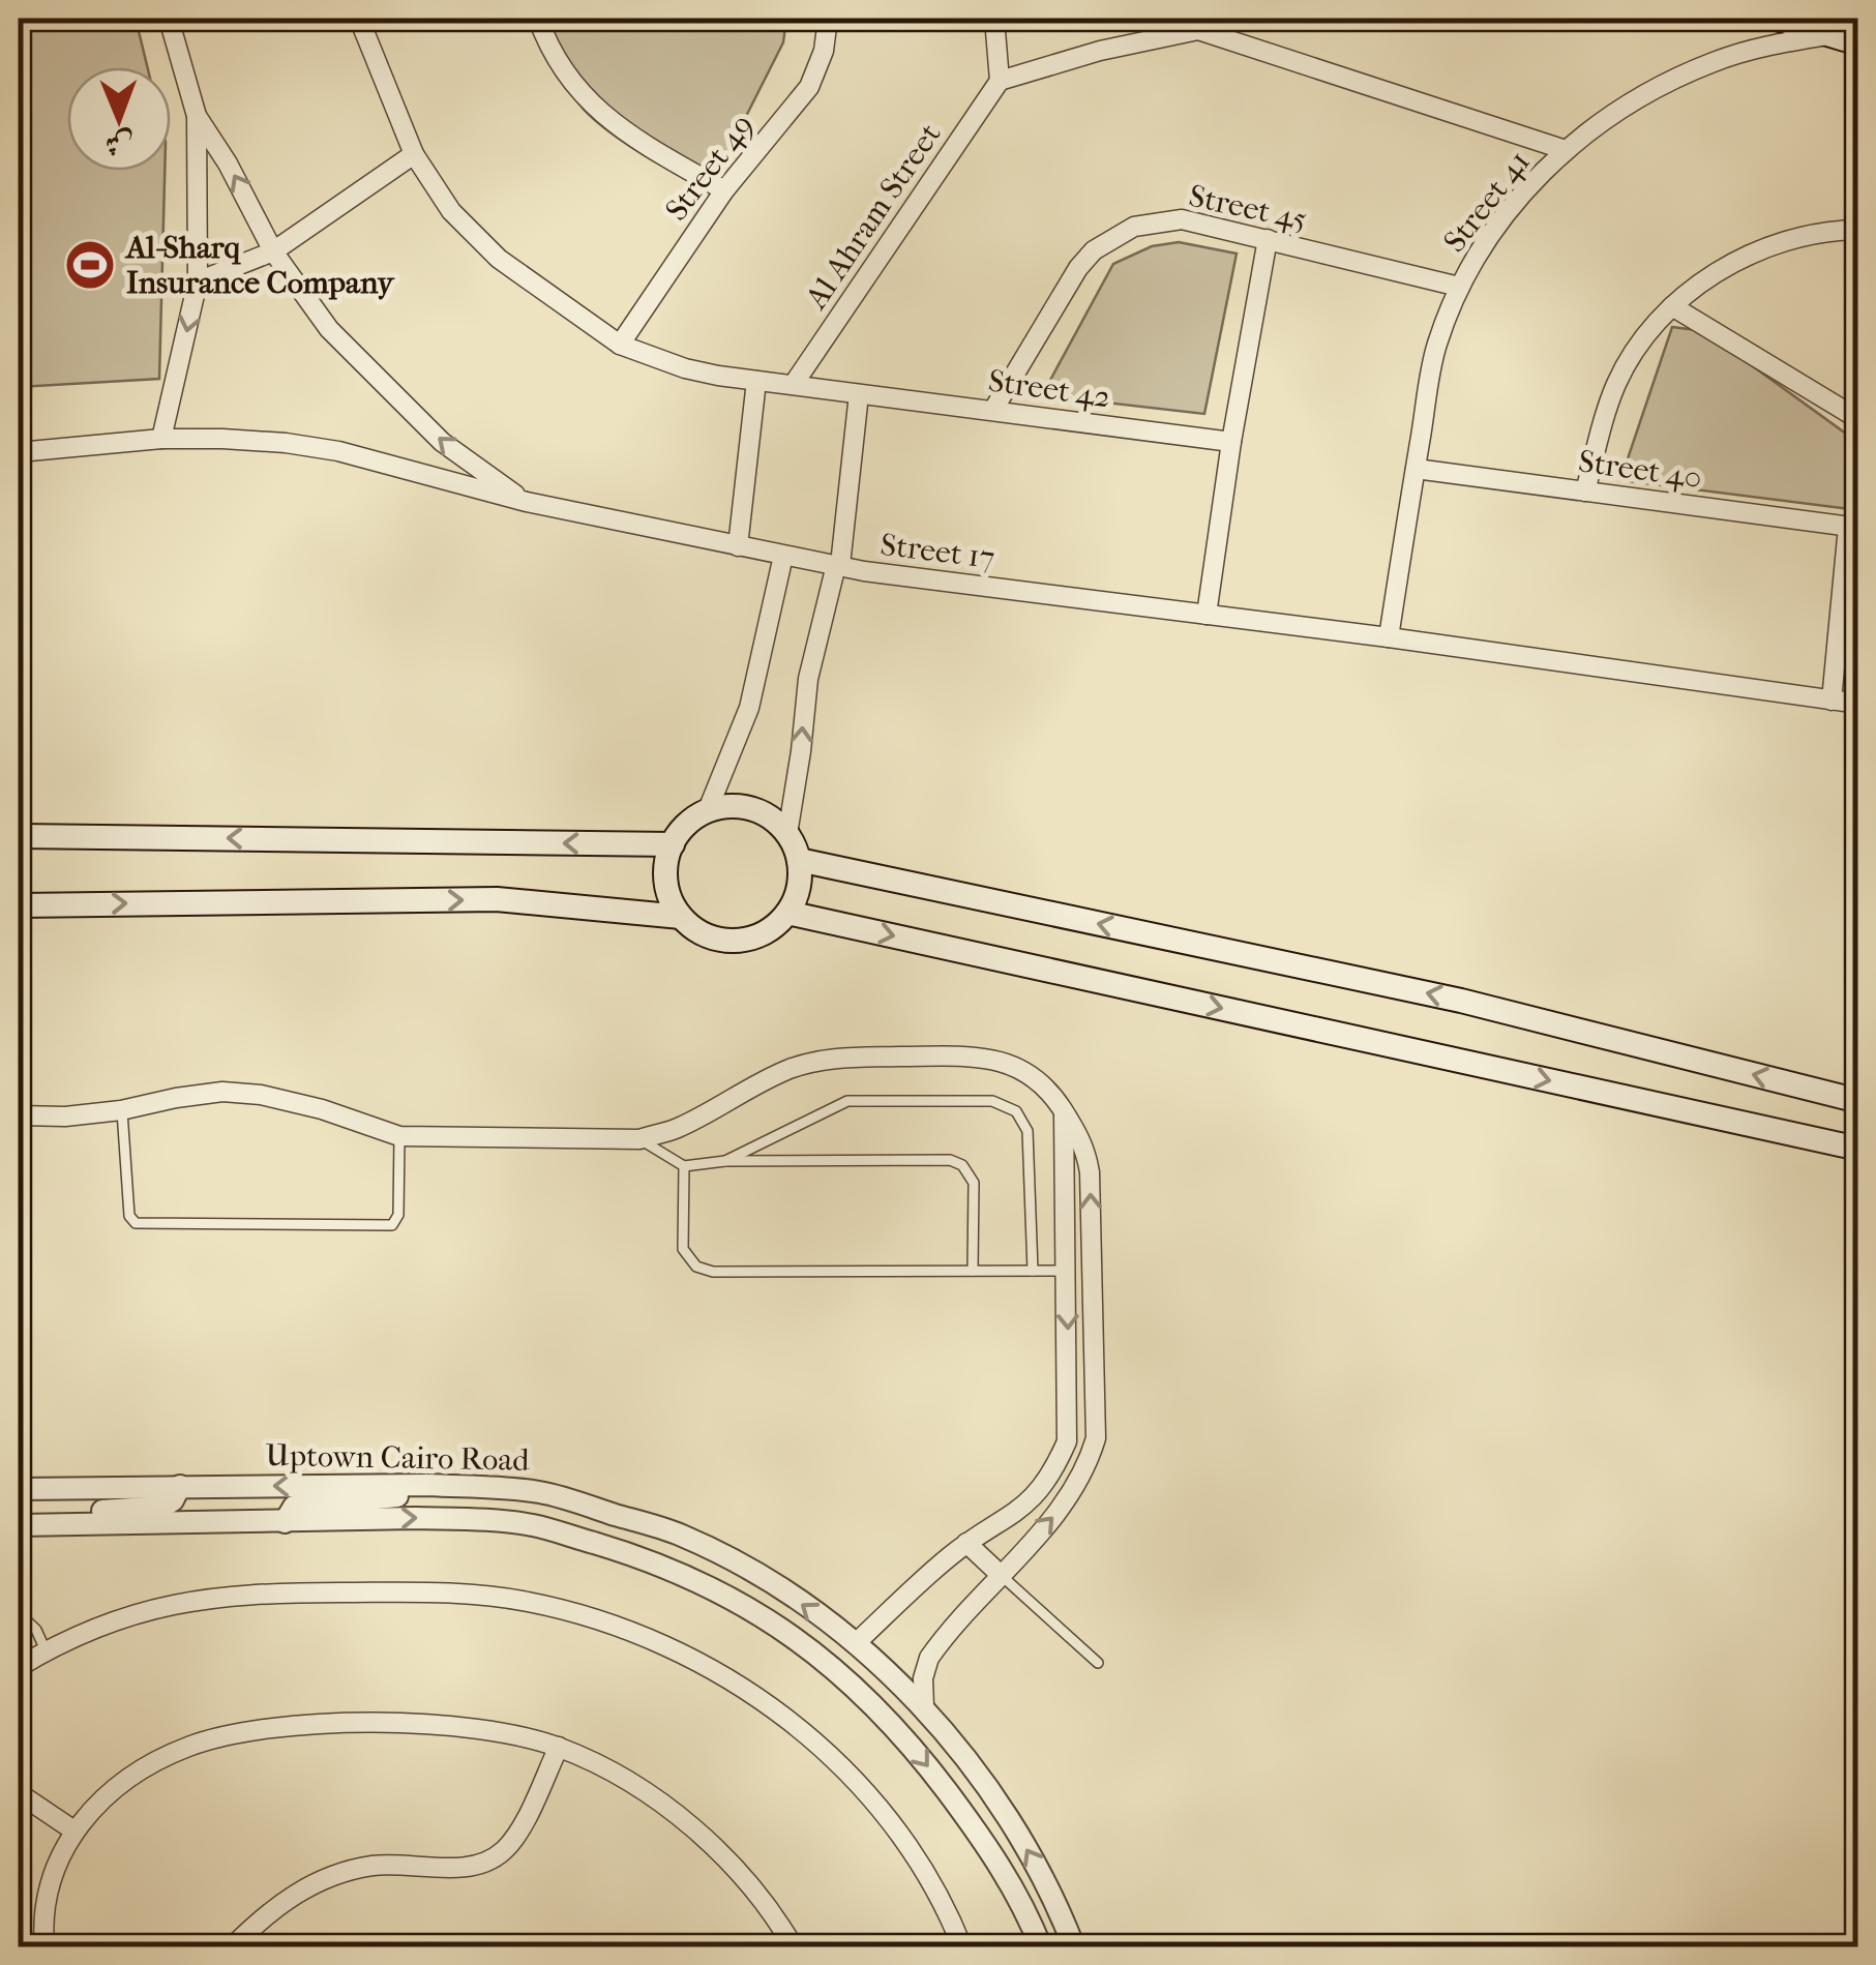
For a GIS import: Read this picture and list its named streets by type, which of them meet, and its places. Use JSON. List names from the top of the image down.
{
  "streets": {
    "street": [
      "Street 49",
      "Street 41",
      "Street 45",
      "Al Ahram Street",
      "Street 42",
      "Street 40",
      "Street 17",
      "Uptown Cairo Road"
    ]
  },
  "crossings": [
    ["Street 49", "Street 42"],
    ["Street 41", "Street 45"],
    ["Street 41", "Street 40"],
    ["Street 41", "Street 17"],
    ["Street 45", "Street 42"],
    ["Al Ahram Street", "Street 42"]
  ],
  "places": {
    "sports": ["Al-Sharq Insurance Company"]
  },
  "north": "bottom"
}
